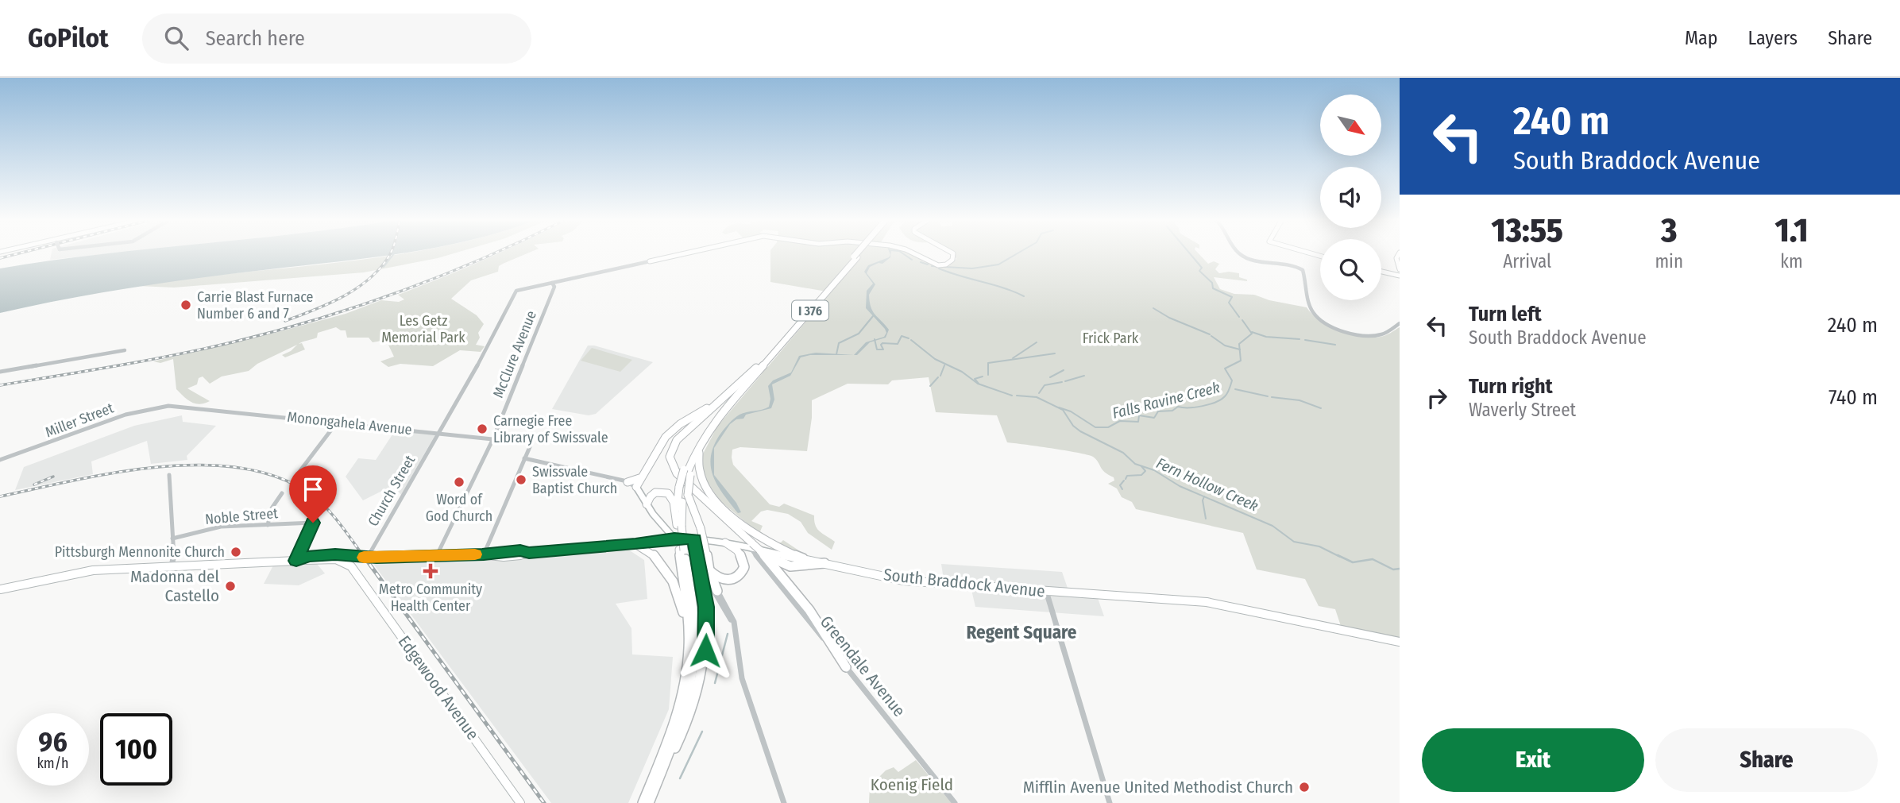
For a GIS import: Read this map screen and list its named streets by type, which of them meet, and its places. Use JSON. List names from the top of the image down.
{
  "streets": {
    "highway": ["I 376"],
    "main road": ["South Braddock Avenue", "Edgewood Avenue"],
    "street": [
      "McClure Avenue",
      "Miller Street",
      "Monongahela Avenue",
      "Church Street",
      "Noble Street",
      "Greendale Avenue"
    ]
  },
  "crossings": [
    ["McClure Avenue", "Monongahela Avenue"],
    ["McClure Avenue", "Church Street"],
    ["McClure Avenue", "South Braddock Avenue"],
    ["Miller Street", "Monongahela Avenue"],
    ["Monongahela Avenue", "Church Street"],
    ["Church Street", "South Braddock Avenue"],
    ["Noble Street", "South Braddock Avenue"],
    ["Noble Street", "Edgewood Avenue"],
    ["South Braddock Avenue", "Greendale Avenue"],
    ["South Braddock Avenue", "Edgewood Avenue"]
  ],
  "districts": ["Regent Square"],
  "water": ["Falls Ravine Creek", "Fern Hollow Creek"],
  "parks": ["Les Getz Memorial Park", "Frick Park", "Koenig Field"],
  "places": {
    "other": [
      "Carrie Blast Furnace Number 6 and 7",
      "Carnegie Free Library of Swissvale",
      "Swissvale Baptist Church",
      "Word of God Church",
      "Pittsburgh Mennonite Church",
      "Madonna del Castello",
      "Mifflin Avenue United Methodist Church"
    ],
    "health": ["Metro Community Health Center"]
  },
  "north": "bottom right",
  "page": {
    "header": "GoPilot",
    "search": "Search here",
    "nav": ["Map", "Layers", "Share"],
    "turn": ["240 m", "South Braddock Avenue"],
    "eta": [
      "13:55",
      "Arrival",
      "3",
      "min",
      "1.1",
      "km"
    ],
    "list": [
      {
        "name": "Turn left",
        "note": "South Braddock Avenue",
        "value": "240 m"
      },
      {
        "name": "Turn right",
        "note": "Waverly Street",
        "value": "740 m"
      }
    ],
    "speed": "96 km/h",
    "limit": "100",
    "buttons": ["Exit", "Share"]
  }
}
